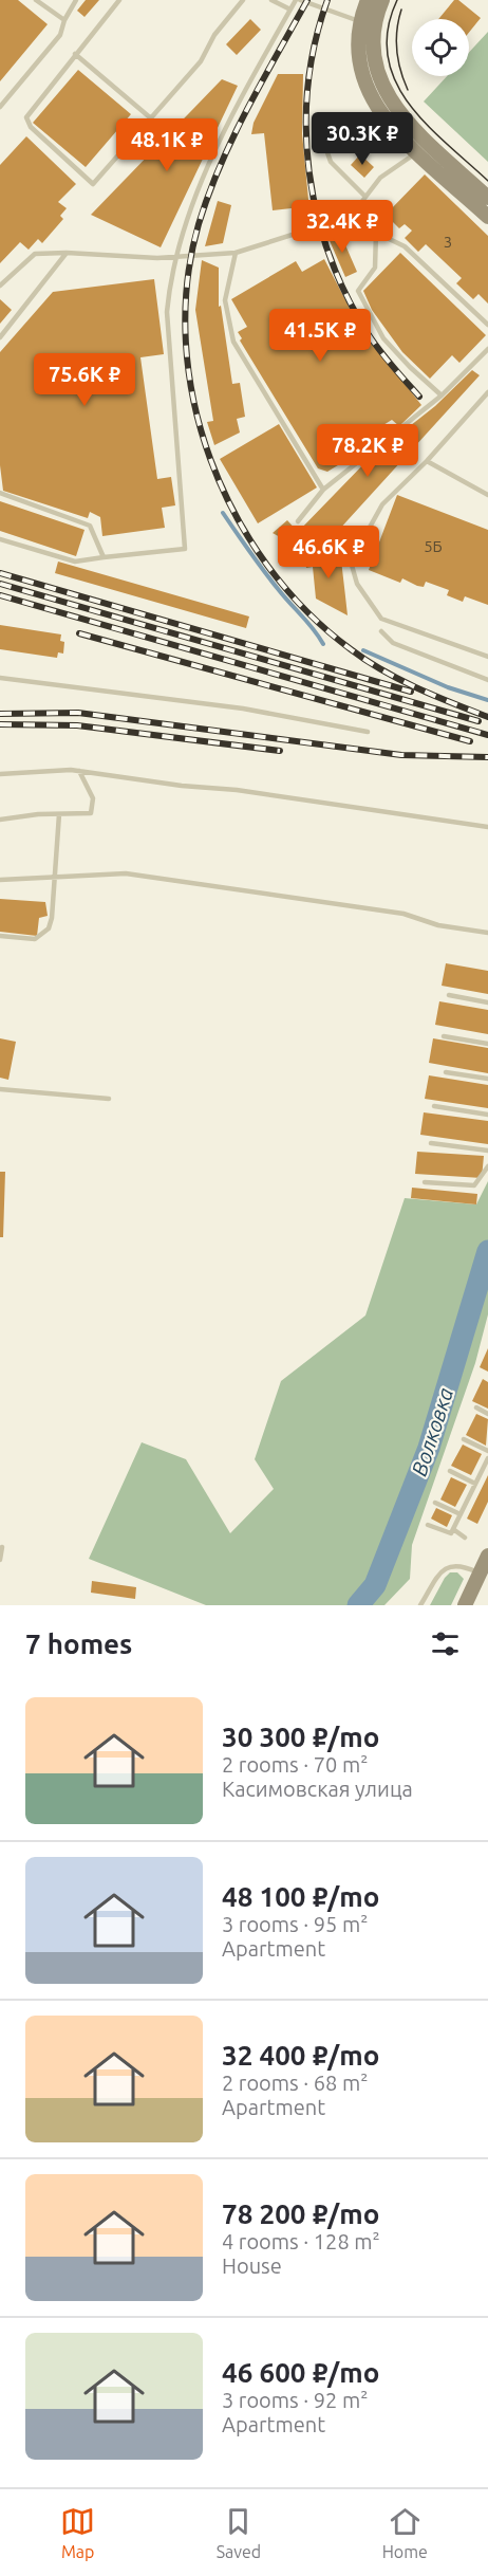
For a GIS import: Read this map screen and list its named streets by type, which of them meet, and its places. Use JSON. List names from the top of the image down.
{
  "water": ["Волковка"],
  "house_numbers": ["3", "5Б"],
  "page": {
    "price": [
      "30.3K ₽",
      "48.1K ₽",
      "32.4K ₽",
      "41.5K ₽",
      "75.6K ₽",
      "78.2K ₽",
      "46.6K ₽"
    ],
    "heading": "7 homes",
    "list": [
      {
        "name": "30 300 ₽/mo",
        "note": "2 rooms · 70 m² · Касимовская улица"
      },
      {
        "name": "48 100 ₽/mo",
        "note": "3 rooms · 95 m² · Apartment"
      },
      {
        "name": "32 400 ₽/mo",
        "note": "2 rooms · 68 m² · Apartment"
      },
      {
        "name": "78 200 ₽/mo",
        "note": "4 rooms · 128 m² · House"
      },
      {
        "name": "46 600 ₽/mo",
        "note": "3 rooms · 92 m² · Apartment"
      }
    ],
    "tabs": ["Map", "Saved", "Home"]
  }
}
